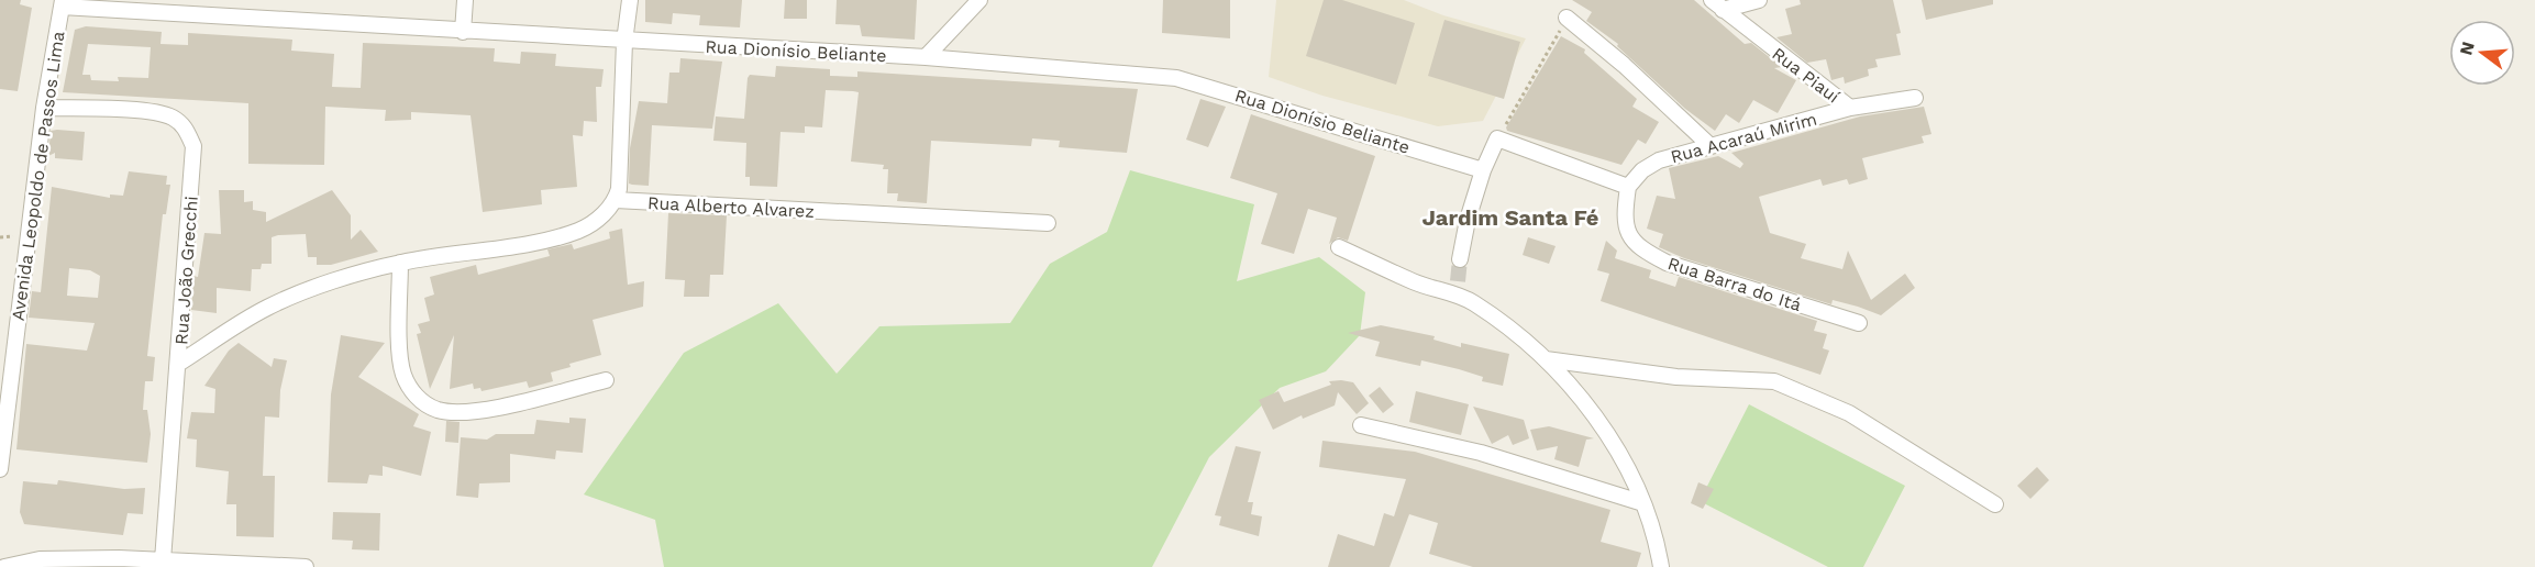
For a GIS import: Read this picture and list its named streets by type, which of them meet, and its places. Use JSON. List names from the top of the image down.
{
  "streets": {
    "street": [
      "Rua Dionísio Beliante",
      "Rua Piauí",
      "Rua Acaraú Mirim",
      "Avenida Leopoldo de Passos Lima",
      "Rua Alberto Alvarez",
      "Rua João Grecchi",
      "Rua Barra do Itá"
    ]
  },
  "crossings": [
    ["Rua Dionísio Beliante", "Avenida Leopoldo de Passos Lima"],
    ["Rua Piauí", "Rua Acaraú Mirim"],
    ["Rua Acaraú Mirim", "Rua Barra do Itá"],
    ["Avenida Leopoldo de Passos Lima", "Rua João Grecchi"]
  ],
  "districts": ["Jardim Santa Fé"],
  "north": "left"
}
